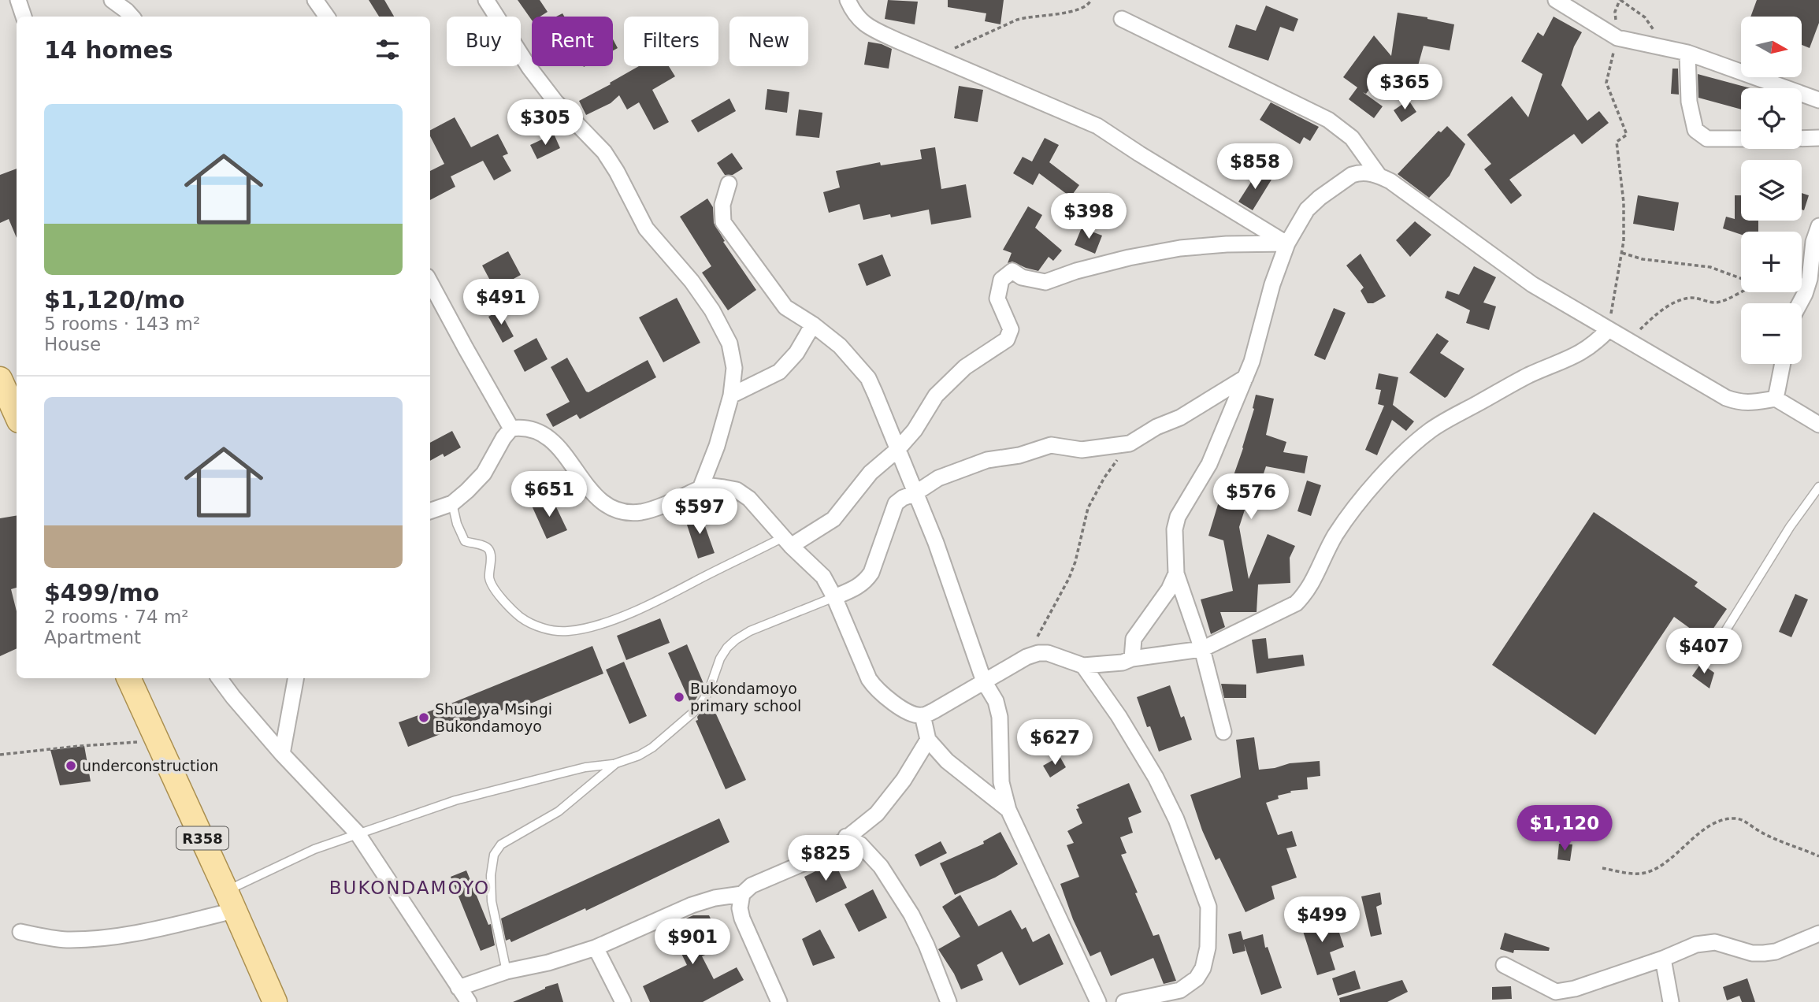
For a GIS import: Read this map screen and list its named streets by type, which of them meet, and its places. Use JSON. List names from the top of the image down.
{
  "streets": {
    "main road": ["R358"]
  },
  "districts": ["BUKONDAMOYO"],
  "places": ["Bukondamoyo primary school", "Shule ya Msingi Bukondamoyo", "underconstruction"],
  "north": "right",
  "page": {
    "map_buttons": ["+", "−"],
    "chip": [
      "Buy",
      "Rent",
      "Filters",
      "New"
    ],
    "heading": "14 homes",
    "price": [
      "$365",
      "$305",
      "$858",
      "$398",
      "$491",
      "$651",
      "$576",
      "$597",
      "$407",
      "$627",
      "$1,120",
      "$825",
      "$499",
      "$901"
    ],
    "list": [
      {
        "name": "$1,120/mo",
        "note": "5 rooms · 143 m² · House"
      },
      {
        "name": "$499/mo",
        "note": "2 rooms · 74 m² · Apartment"
      }
    ]
  }
}
